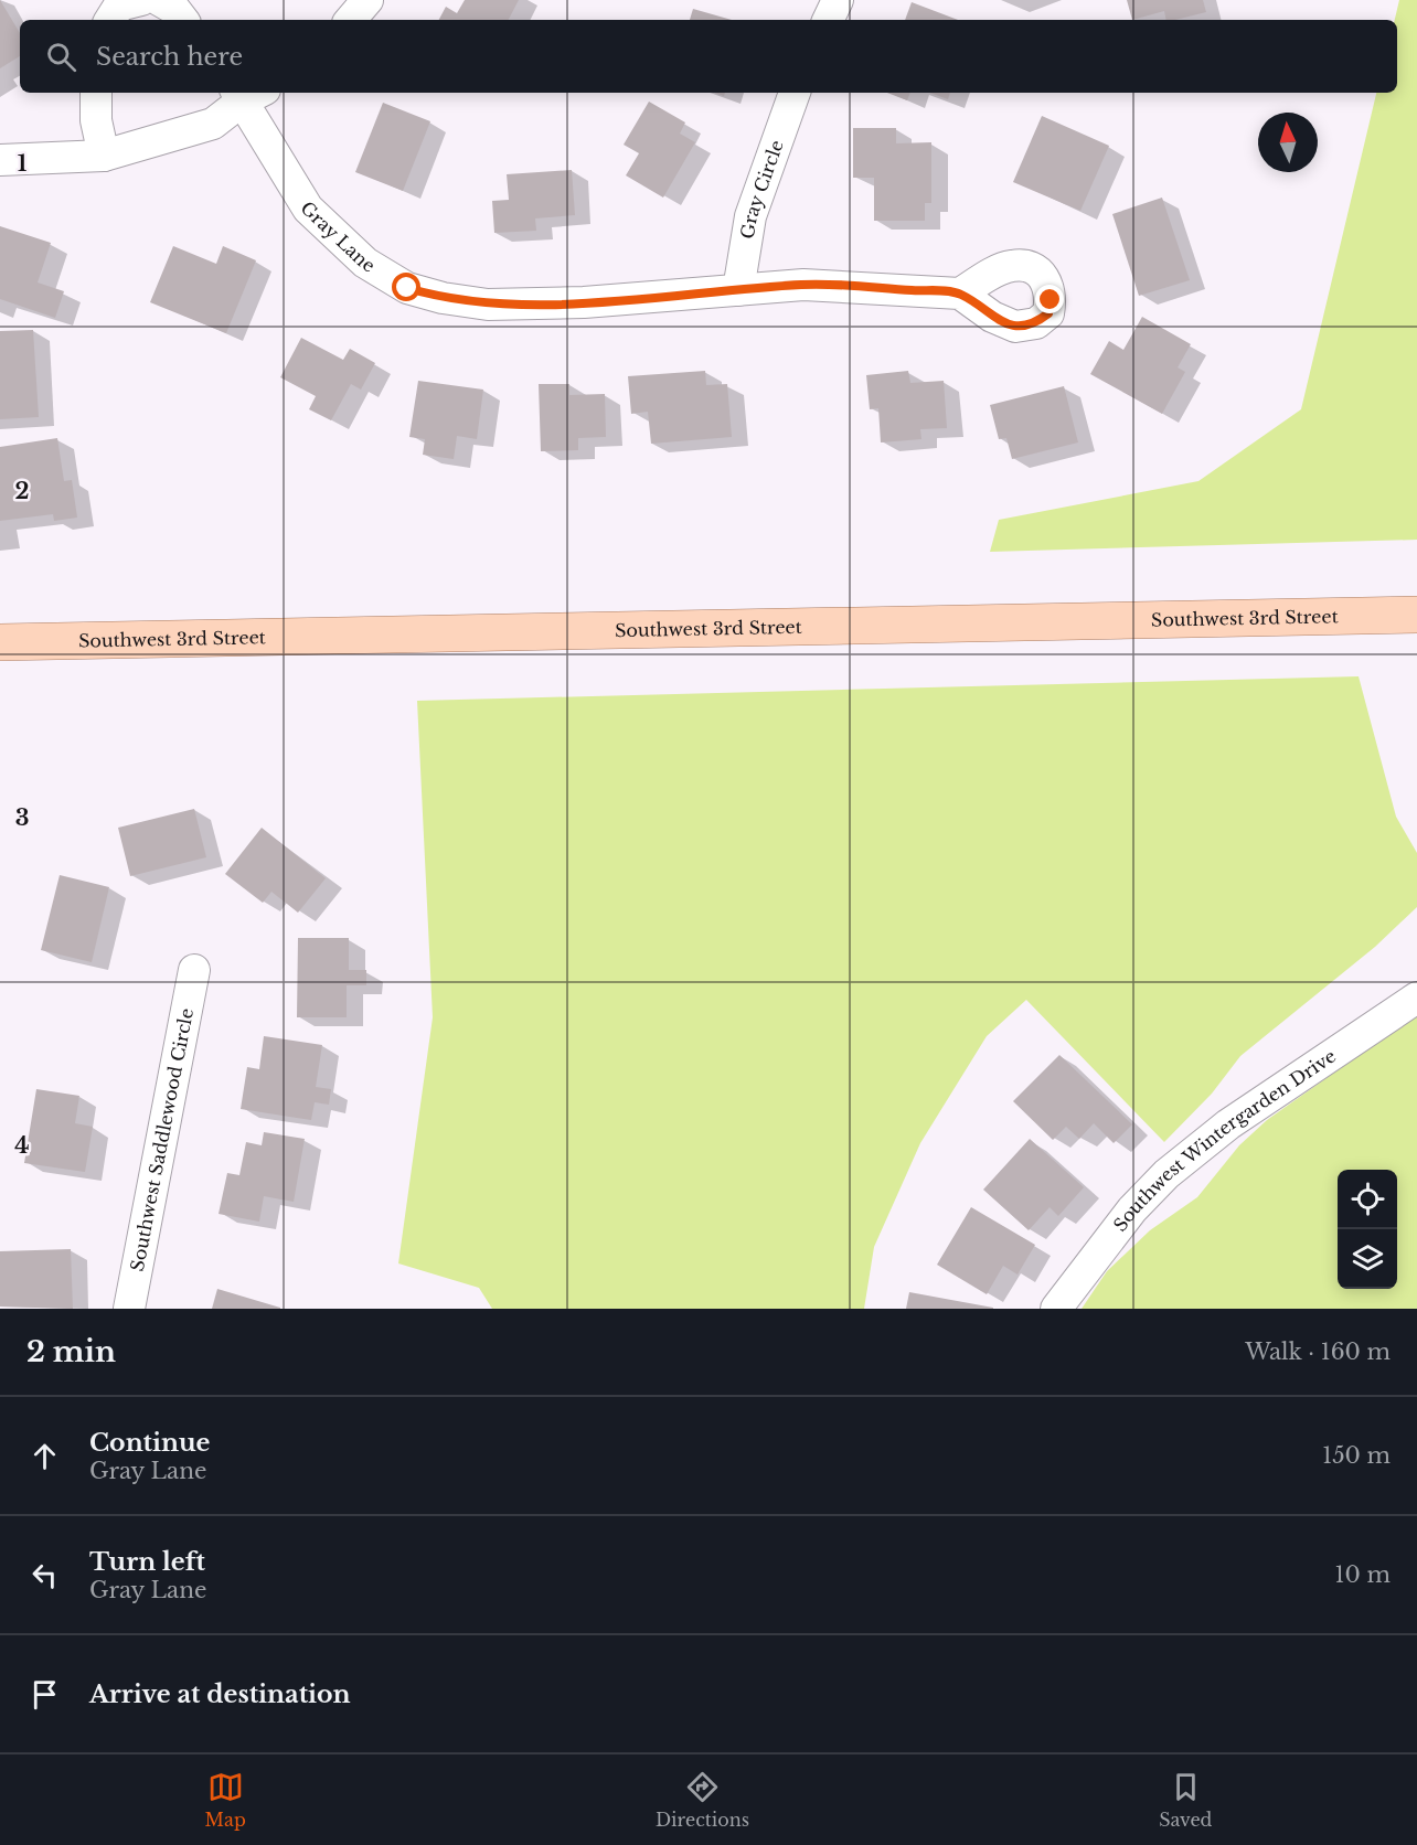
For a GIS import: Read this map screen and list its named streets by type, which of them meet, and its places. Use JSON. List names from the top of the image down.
{
  "streets": {
    "main road": ["Southwest 3rd Street"],
    "street": [
      "Gray Circle",
      "Gray Lane",
      "Southwest Saddlewood Circle",
      "Southwest Wintergarden Drive"
    ]
  },
  "crossings": [
    ["Gray Circle", "Gray Lane"]
  ],
  "north": "top",
  "page": {
    "search": "Search here",
    "heading": ["2 min", "Walk · 160 m"],
    "list": [
      ["Continue", "Gray Lane", "150 m"],
      ["Turn left", "Gray Lane", "10 m"],
      "Arrive at destination"
    ],
    "nav": ["Map", "Directions", "Saved"]
  },
  "grid": {
    "rows": [
      "1",
      "2",
      "3",
      "4"
    ]
  }
}
